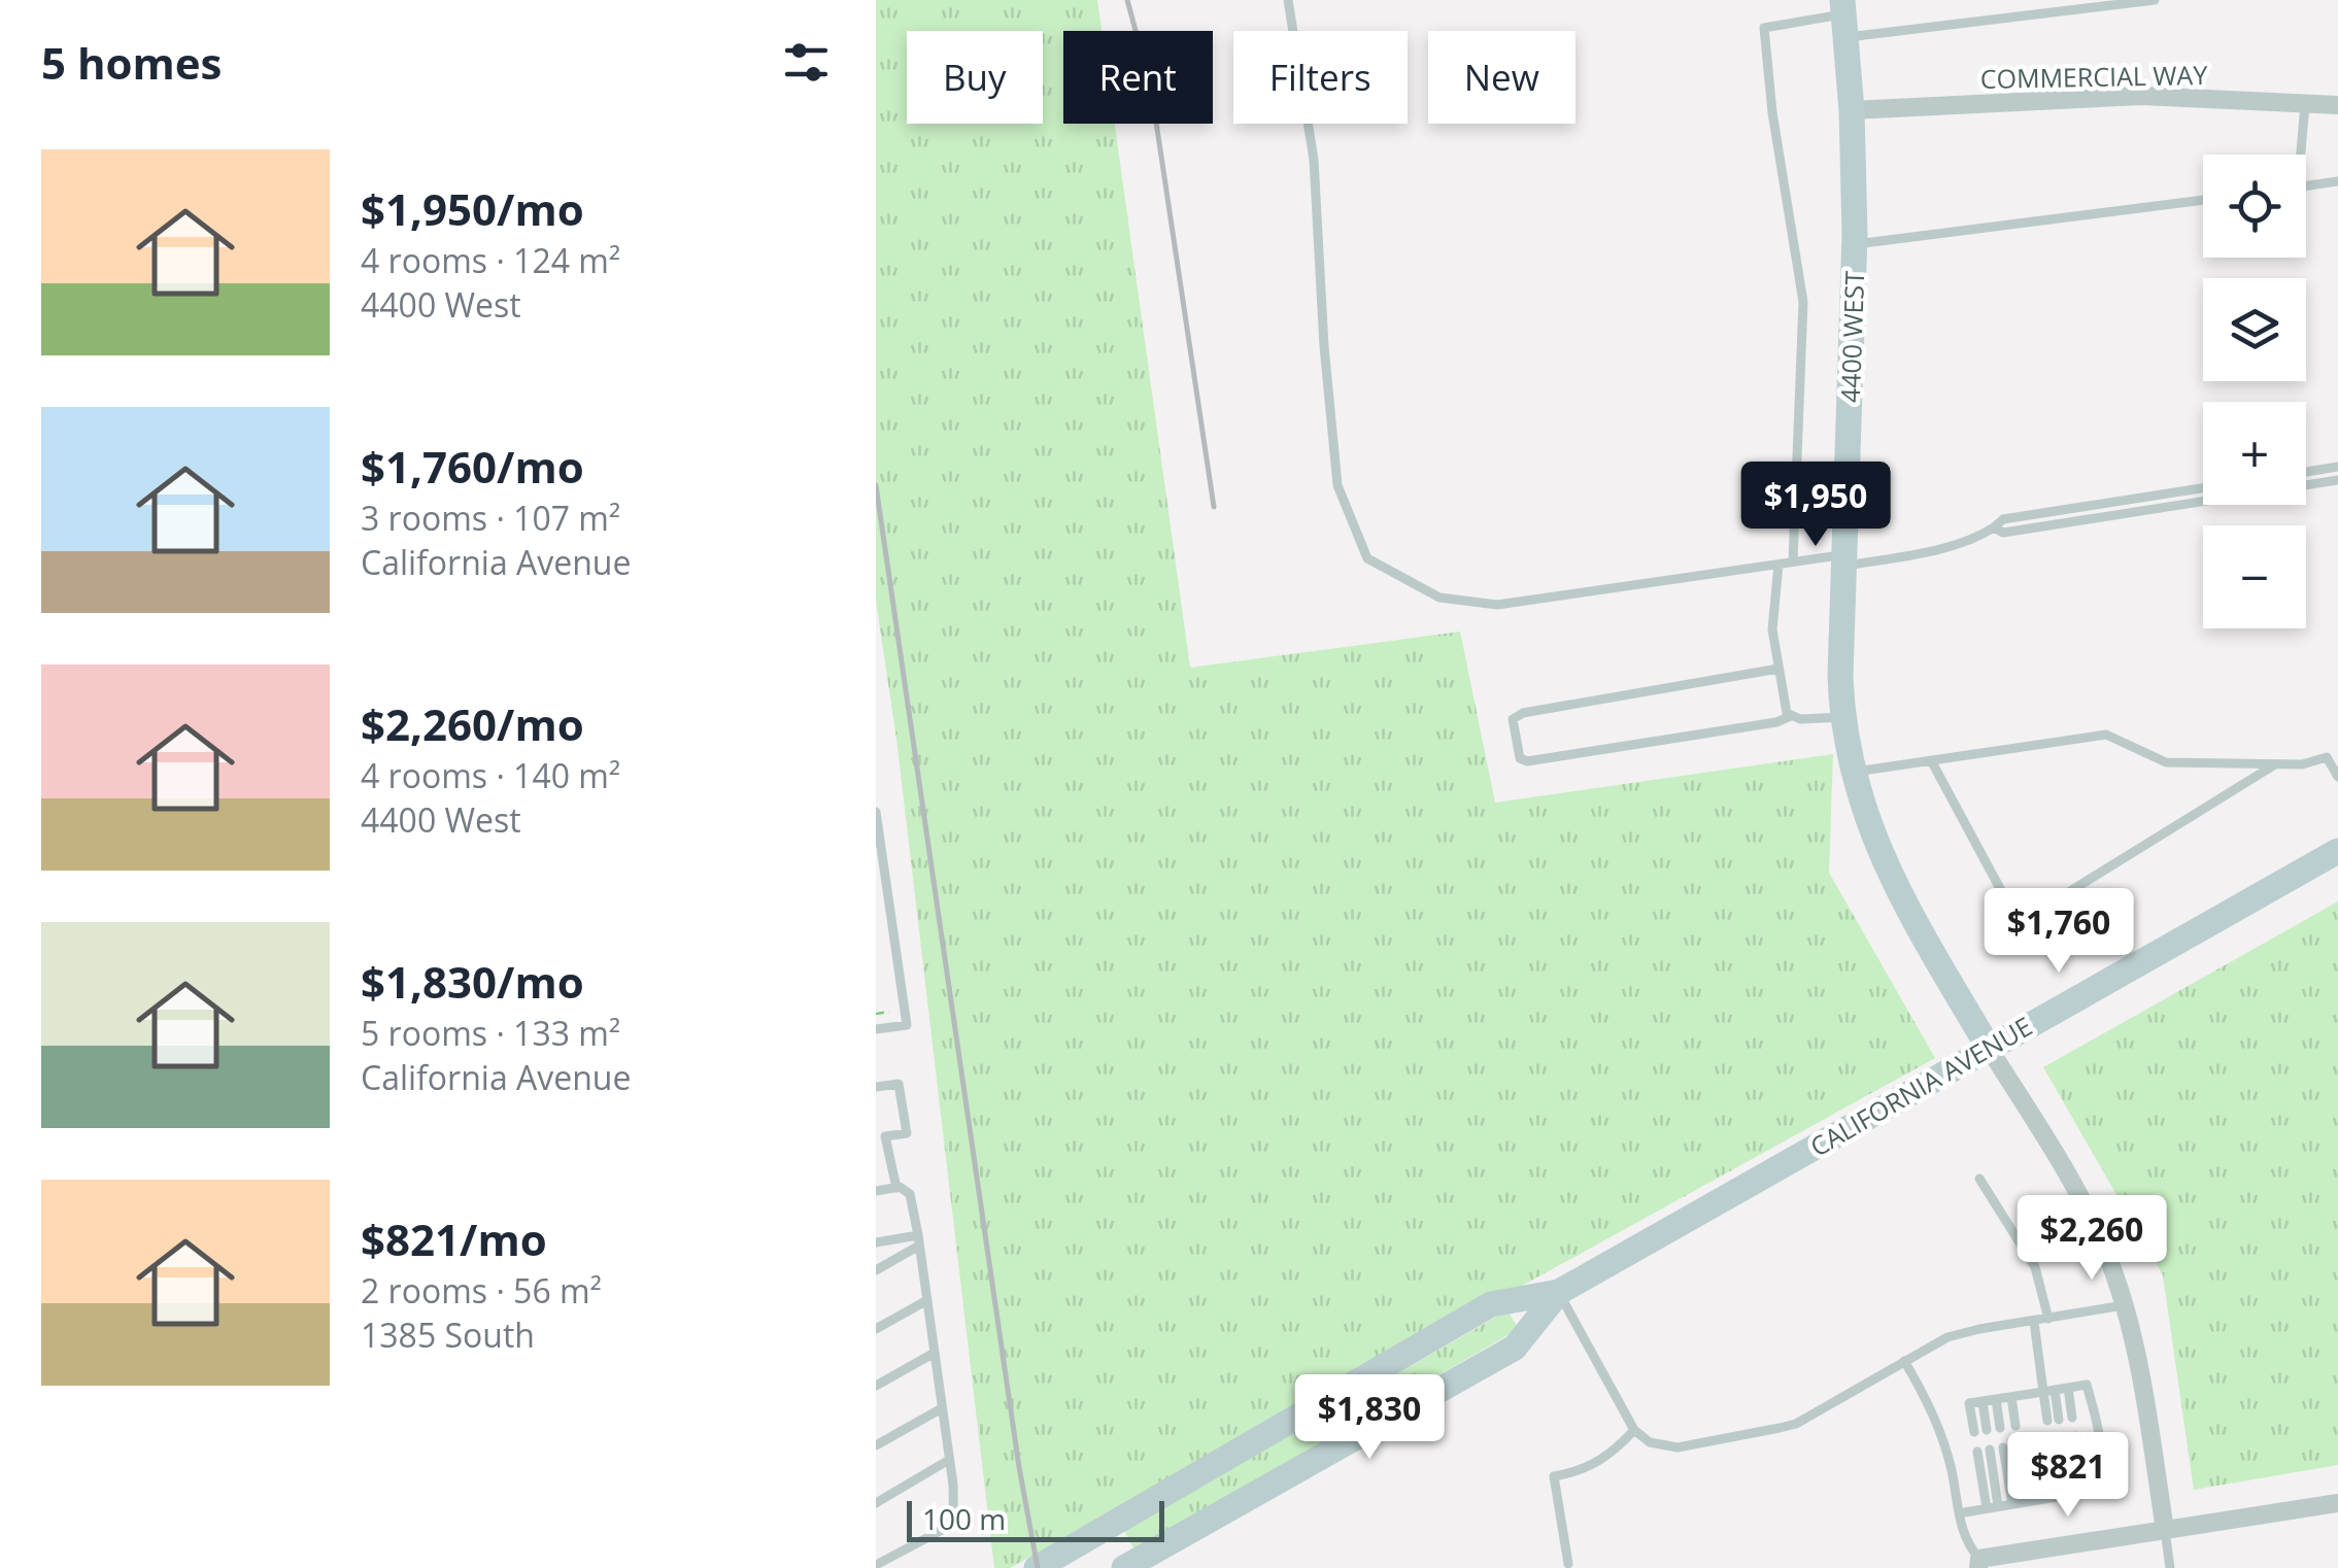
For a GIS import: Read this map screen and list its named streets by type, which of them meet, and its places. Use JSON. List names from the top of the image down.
{
  "streets": {
    "main road": ["4400 WEST", "CALIFORNIA AVENUE"],
    "street": ["COMMERCIAL WAY"]
  },
  "crossings": [
    ["COMMERCIAL WAY", "4400 WEST"],
    ["4400 WEST", "CALIFORNIA AVENUE"]
  ],
  "scale_bar": "100 m",
  "page": {
    "heading": "5 homes",
    "chip": [
      "Buy",
      "Rent",
      "Filters",
      "New"
    ],
    "list": [
      {
        "name": "$1,950/mo",
        "note": "4 rooms · 124 m² · 4400 West"
      },
      {
        "name": "$1,760/mo",
        "note": "3 rooms · 107 m² · California Avenue"
      },
      {
        "name": "$2,260/mo",
        "note": "4 rooms · 140 m² · 4400 West"
      },
      {
        "name": "$1,830/mo",
        "note": "5 rooms · 133 m² · California Avenue"
      },
      {
        "name": "$821/mo",
        "note": "2 rooms · 56 m² · 1385 South"
      }
    ],
    "map_buttons": ["+", "−"],
    "price": [
      "$1,950",
      "$1,760",
      "$2,260",
      "$1,830",
      "$821"
    ],
    "scale": "100 m"
  }
}
